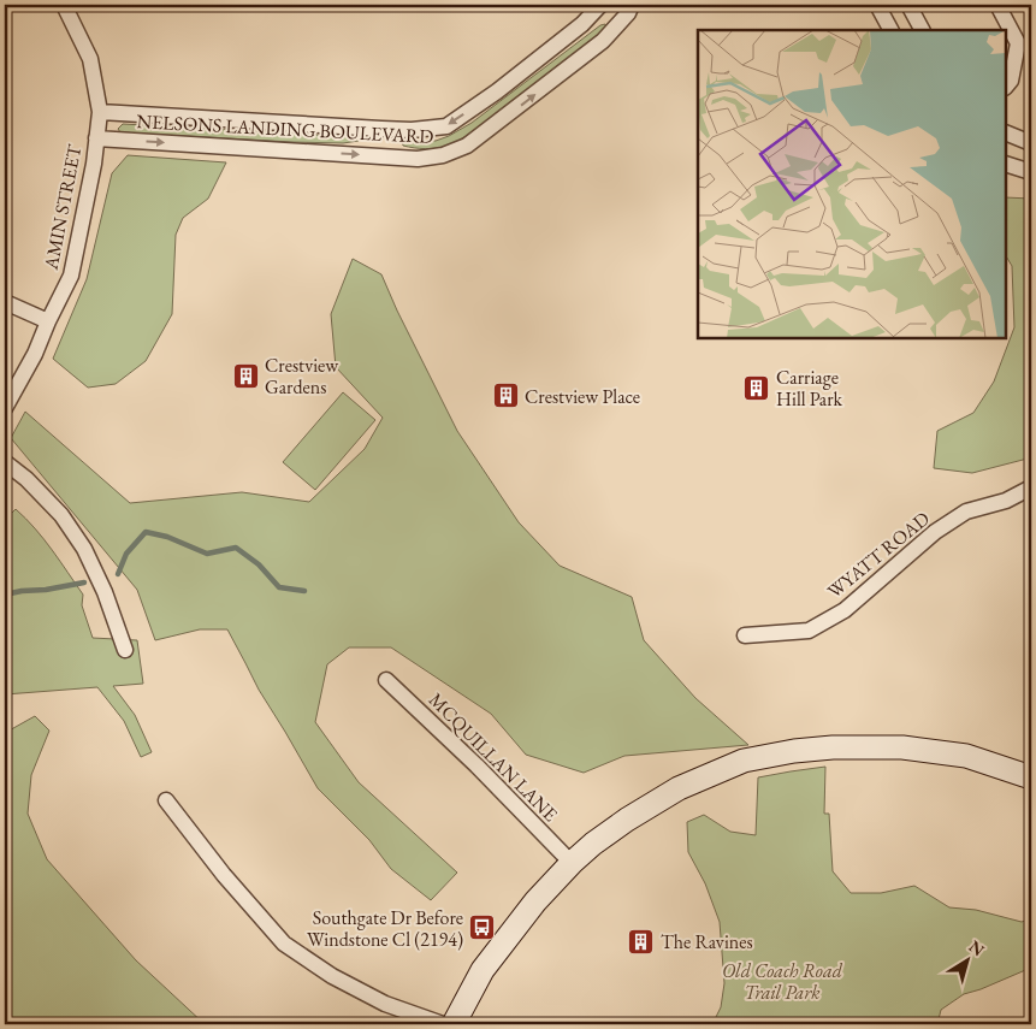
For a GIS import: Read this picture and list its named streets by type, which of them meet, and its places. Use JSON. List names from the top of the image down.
{
  "streets": {
    "street": [
      "NELSONS LANDING BOULEVARD",
      "AMIN STREET",
      "WYATT ROAD",
      "MCQUILLAN LANE"
    ]
  },
  "crossings": [
    ["NELSONS LANDING BOULEVARD", "AMIN STREET"]
  ],
  "parks": ["Old Coach Road Trail Park"],
  "places": {
    "building": [
      "Crestview Gardens",
      "Carriage Hill Park",
      "Crestview Place",
      "The Ravines"
    ],
    "bus stop": ["Southgate Dr Before Windstone Cl (2194)"]
  },
  "north": "top right"
}
